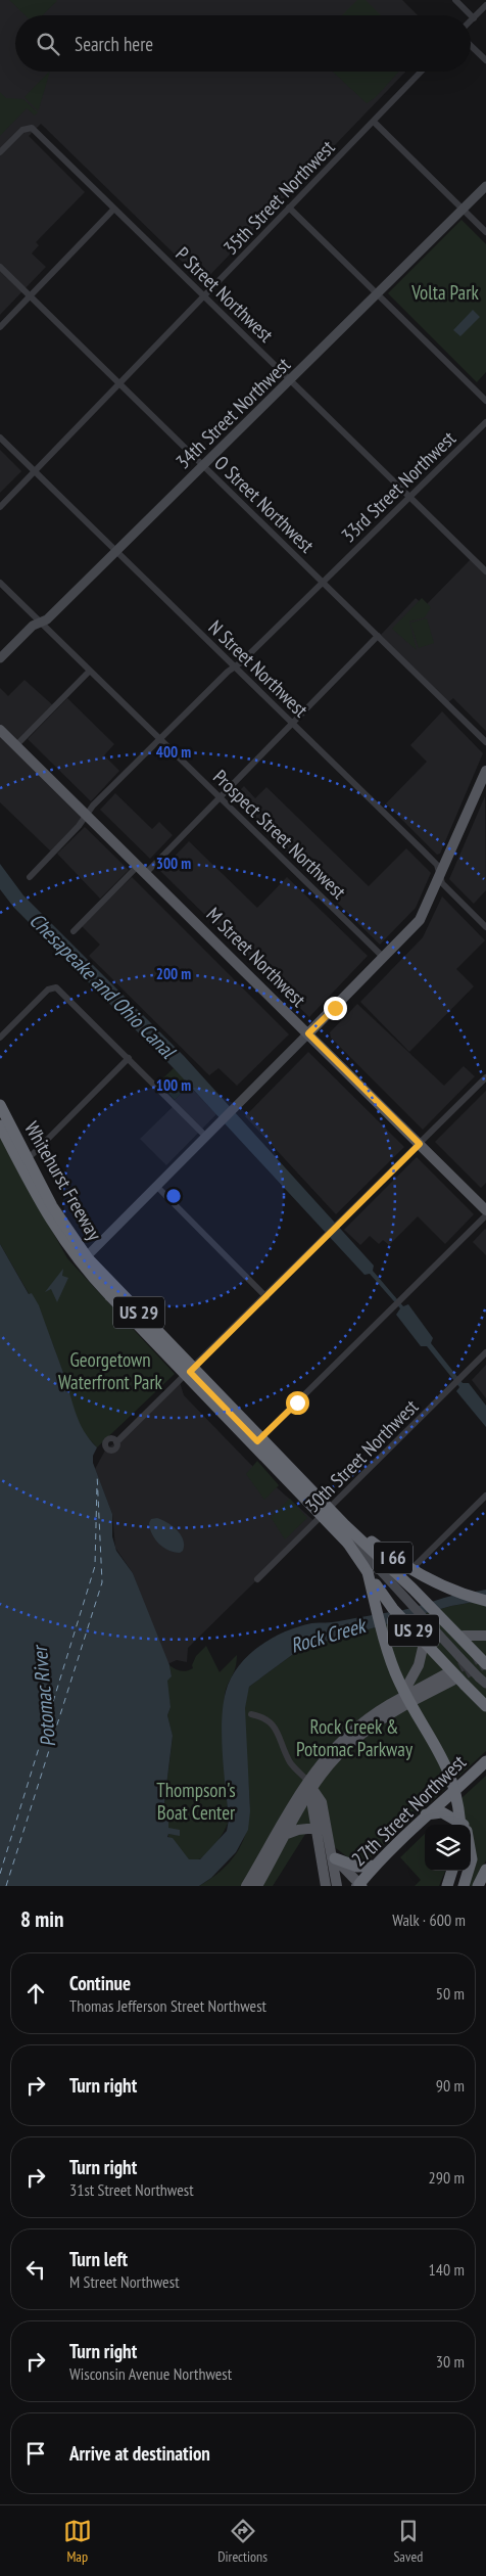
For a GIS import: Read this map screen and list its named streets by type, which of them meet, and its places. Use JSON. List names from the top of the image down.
{
  "streets": {
    "highway": [
      "Whitehurst Freeway",
      "US 29",
      "I 66",
      "27th Street Northwest"
    ],
    "main road": ["34th Street Northwest", "M Street Northwest"],
    "street": [
      "35th Street Northwest",
      "P Street Northwest",
      "33rd Street Northwest",
      "O Street Northwest",
      "N Street Northwest",
      "Prospect Street Northwest",
      "30th Street Northwest"
    ]
  },
  "crossings": [
    ["35th Street Northwest", "P Street Northwest"],
    ["35th Street Northwest", "O Street Northwest"],
    ["35th Street Northwest", "N Street Northwest"],
    ["P Street Northwest", "34th Street Northwest"],
    ["P Street Northwest", "33rd Street Northwest"],
    ["34th Street Northwest", "O Street Northwest"],
    ["34th Street Northwest", "N Street Northwest"],
    ["34th Street Northwest", "Prospect Street Northwest"],
    ["33rd Street Northwest", "O Street Northwest"],
    ["33rd Street Northwest", "N Street Northwest"],
    ["33rd Street Northwest", "Prospect Street Northwest"],
    ["33rd Street Northwest", "M Street Northwest"],
    ["Whitehurst Freeway", "I 66"]
  ],
  "water": ["Chesapeake and Ohio Canal", "Rock Creek", "Potomac River"],
  "parks": [
    "Volta Park",
    "Georgetown Waterfront Park",
    "Rock Creek & Potomac Parkway",
    "Thompson's Boat Center"
  ],
  "page": {
    "search": "Search here",
    "heading": ["8 min", "Walk · 600 m"],
    "list": [
      ["Continue", "Thomas Jefferson Street Northwest", "50 m"],
      ["Turn right", "90 m"],
      ["Turn right", "31st Street Northwest", "290 m"],
      ["Turn left", "M Street Northwest", "140 m"],
      ["Turn right", "Wisconsin Avenue Northwest", "30 m"],
      "Arrive at destination"
    ],
    "nav": ["Map", "Directions", "Saved"]
  },
  "rings": [
    "400 m",
    "300 m",
    "200 m",
    "100 m"
  ]
}
